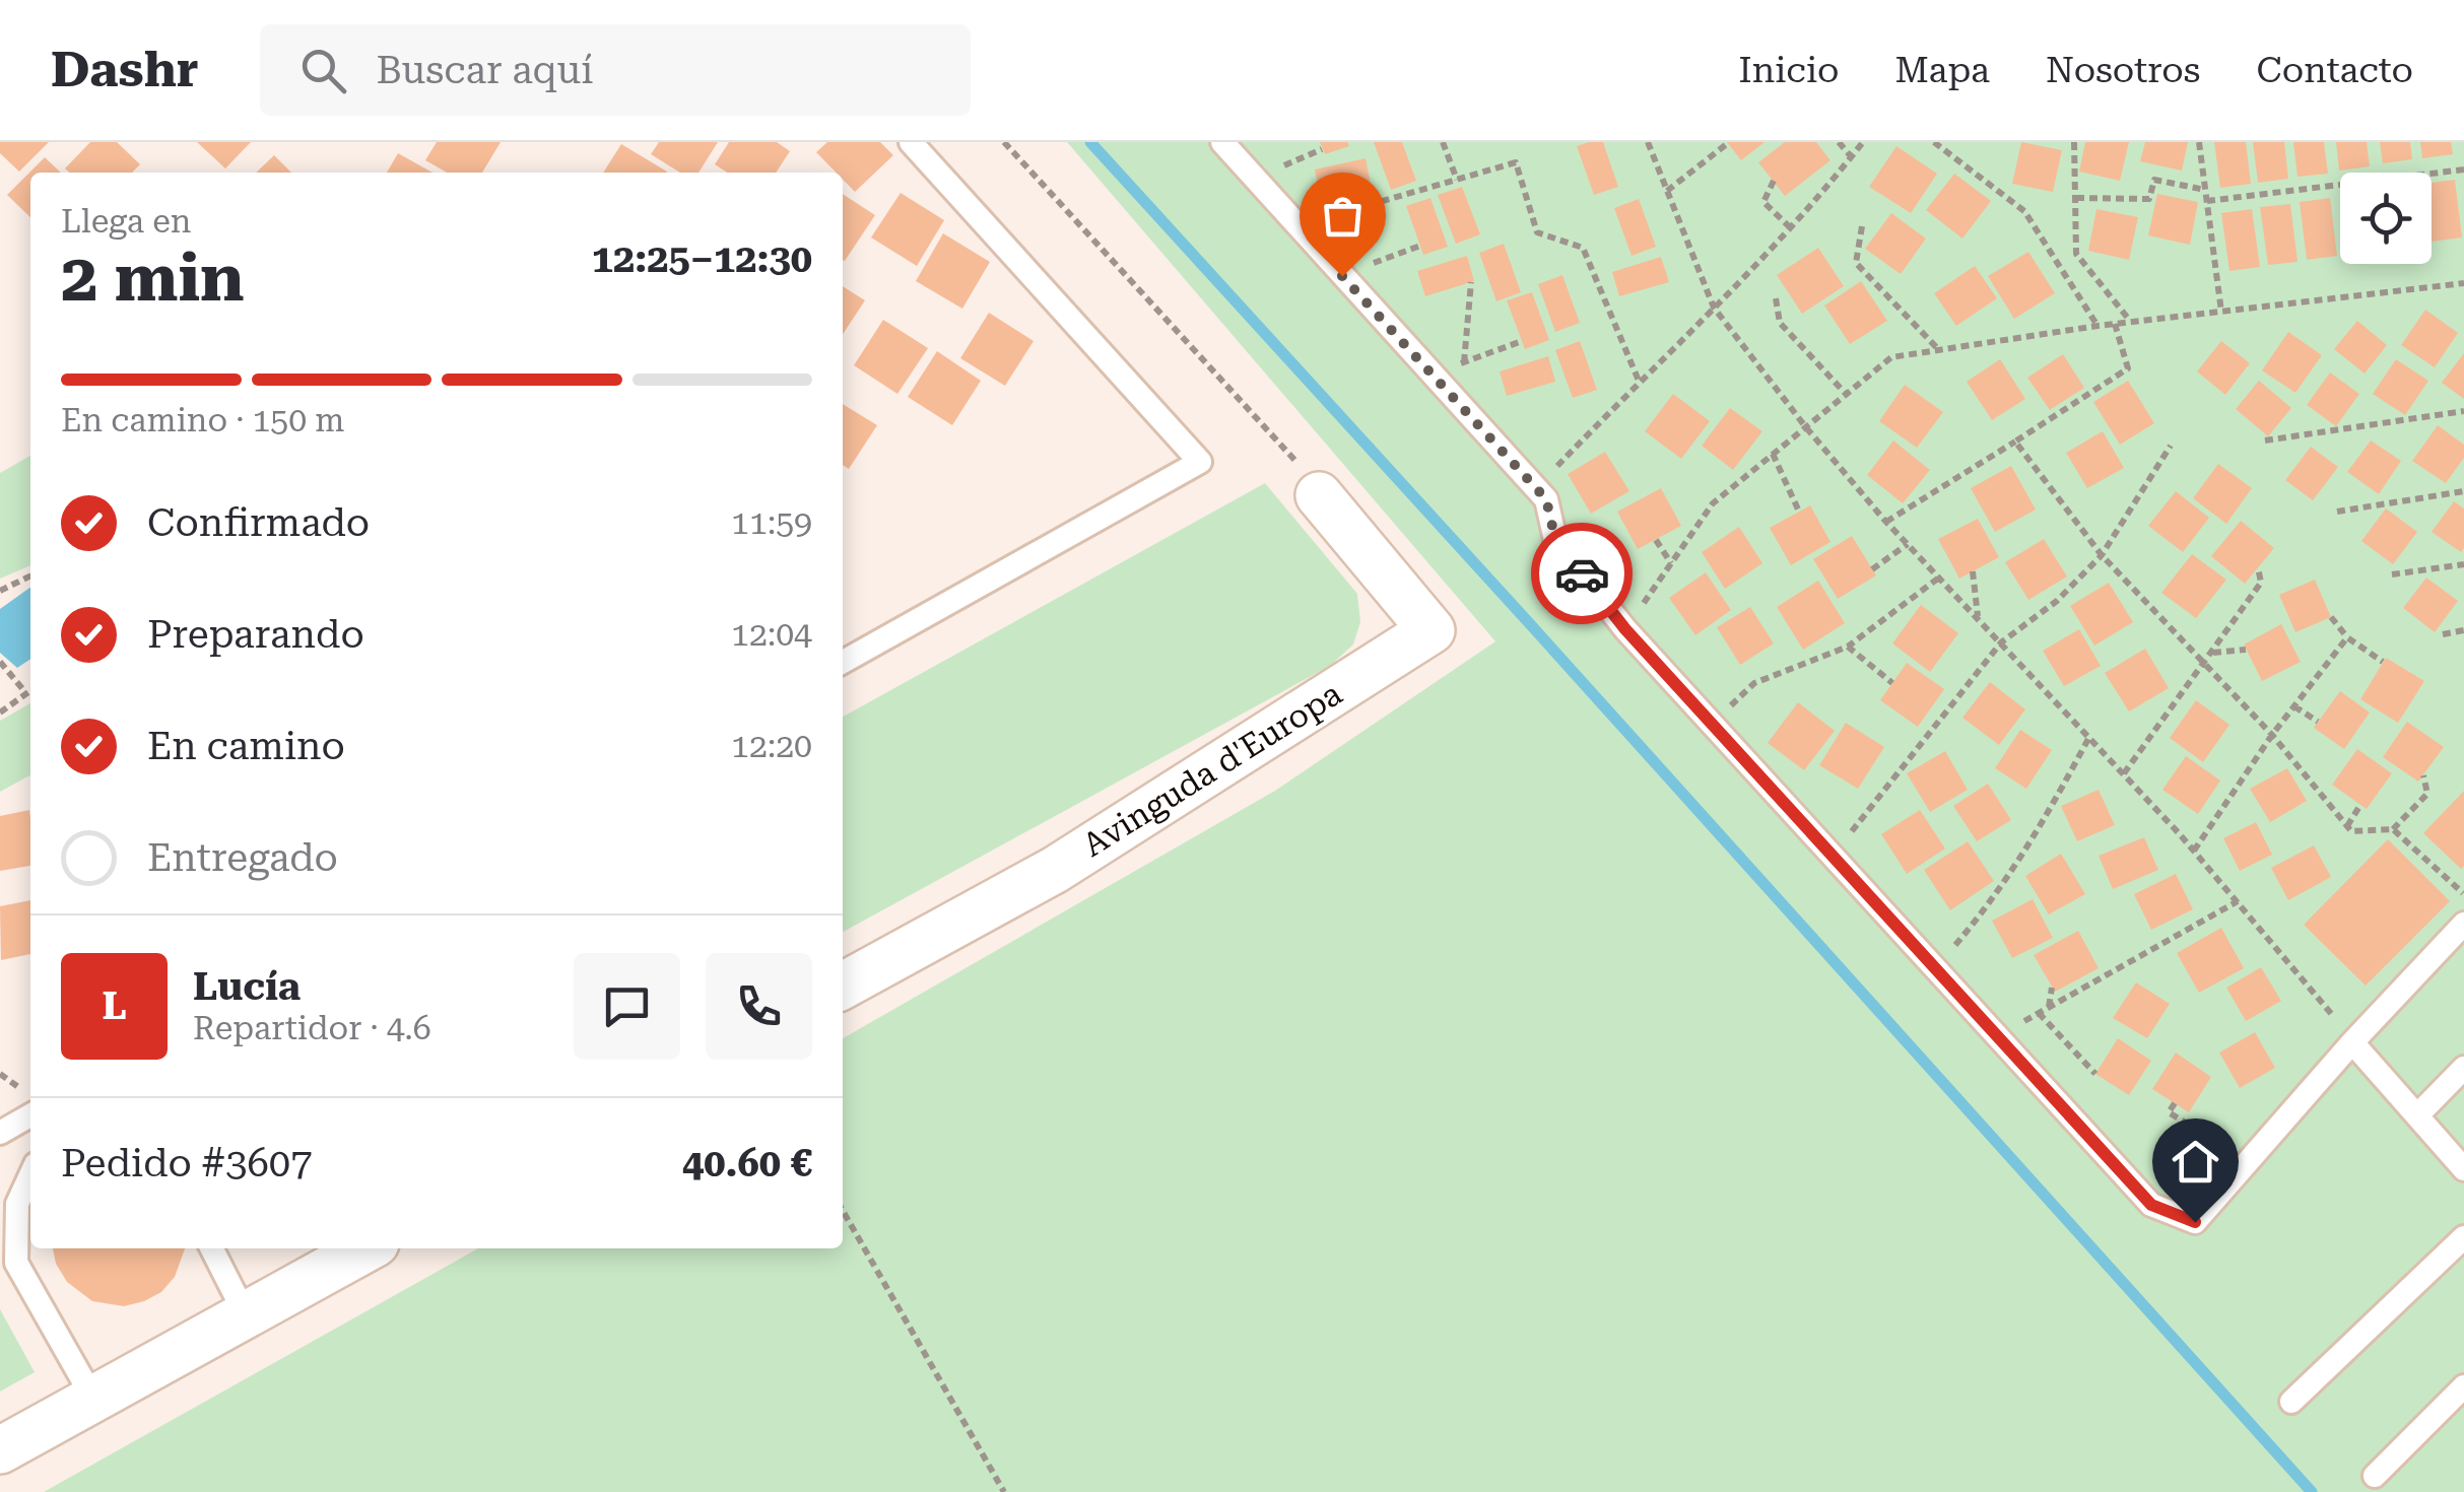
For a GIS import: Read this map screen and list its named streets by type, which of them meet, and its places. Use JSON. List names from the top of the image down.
{
  "streets": {
    "street": ["Avinguda d'Europa"]
  },
  "page": {
    "header": "Dashr",
    "search": "Buscar aquí",
    "nav": [
      "Inicio",
      "Mapa",
      "Nosotros",
      "Contacto"
    ],
    "heading": ["2 min", "Llega en", "12:25–12:30"],
    "panel": [
      "Lucía",
      "Repartidor · 4.6",
      "Pedido #3607",
      "40.60 €"
    ],
    "bar": "En camino · 150 m",
    "list": [
      ["Confirmado", "11:59"],
      ["Preparando", "12:04"],
      ["En camino", "12:20"],
      "Entregado"
    ],
    "round": "L"
  }
}
